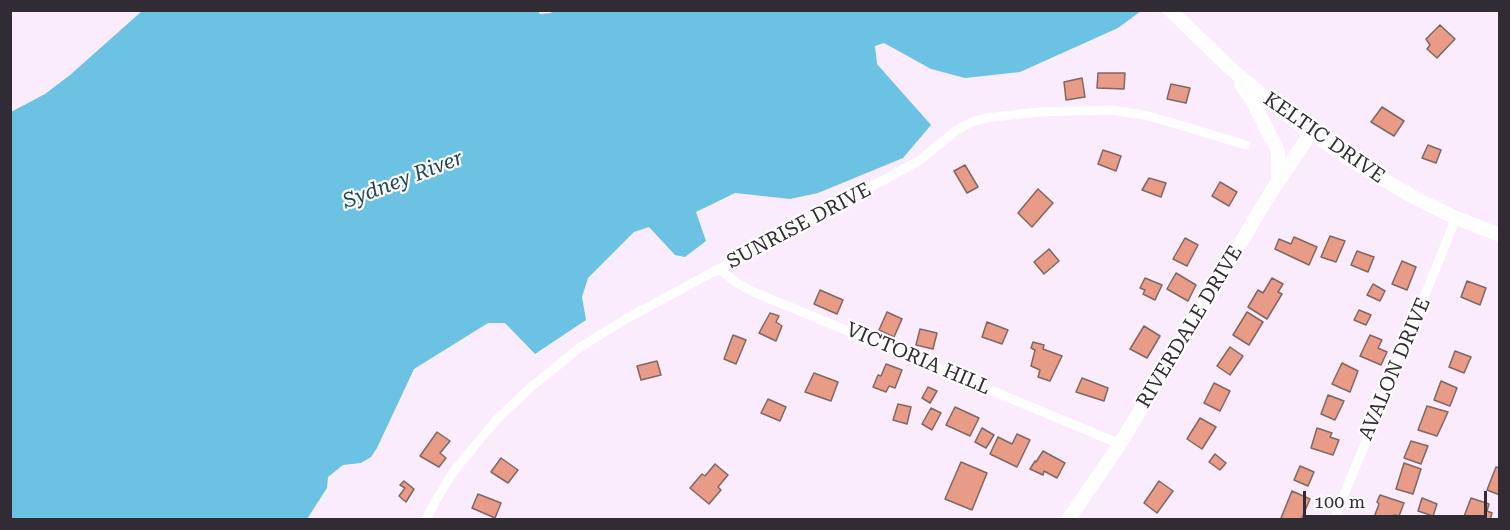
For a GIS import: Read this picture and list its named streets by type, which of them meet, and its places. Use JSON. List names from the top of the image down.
{
  "streets": {
    "main road": ["KELTIC DRIVE", "RIVERDALE DRIVE"],
    "street": ["SUNRISE DRIVE", "VICTORIA HILL", "AVALON DRIVE"]
  },
  "crossings": [
    ["KELTIC DRIVE", "RIVERDALE DRIVE"],
    ["KELTIC DRIVE", "AVALON DRIVE"],
    ["SUNRISE DRIVE", "VICTORIA HILL"],
    ["RIVERDALE DRIVE", "VICTORIA HILL"]
  ],
  "water": ["Sydney River"],
  "scale_bar": "100 m"
}
